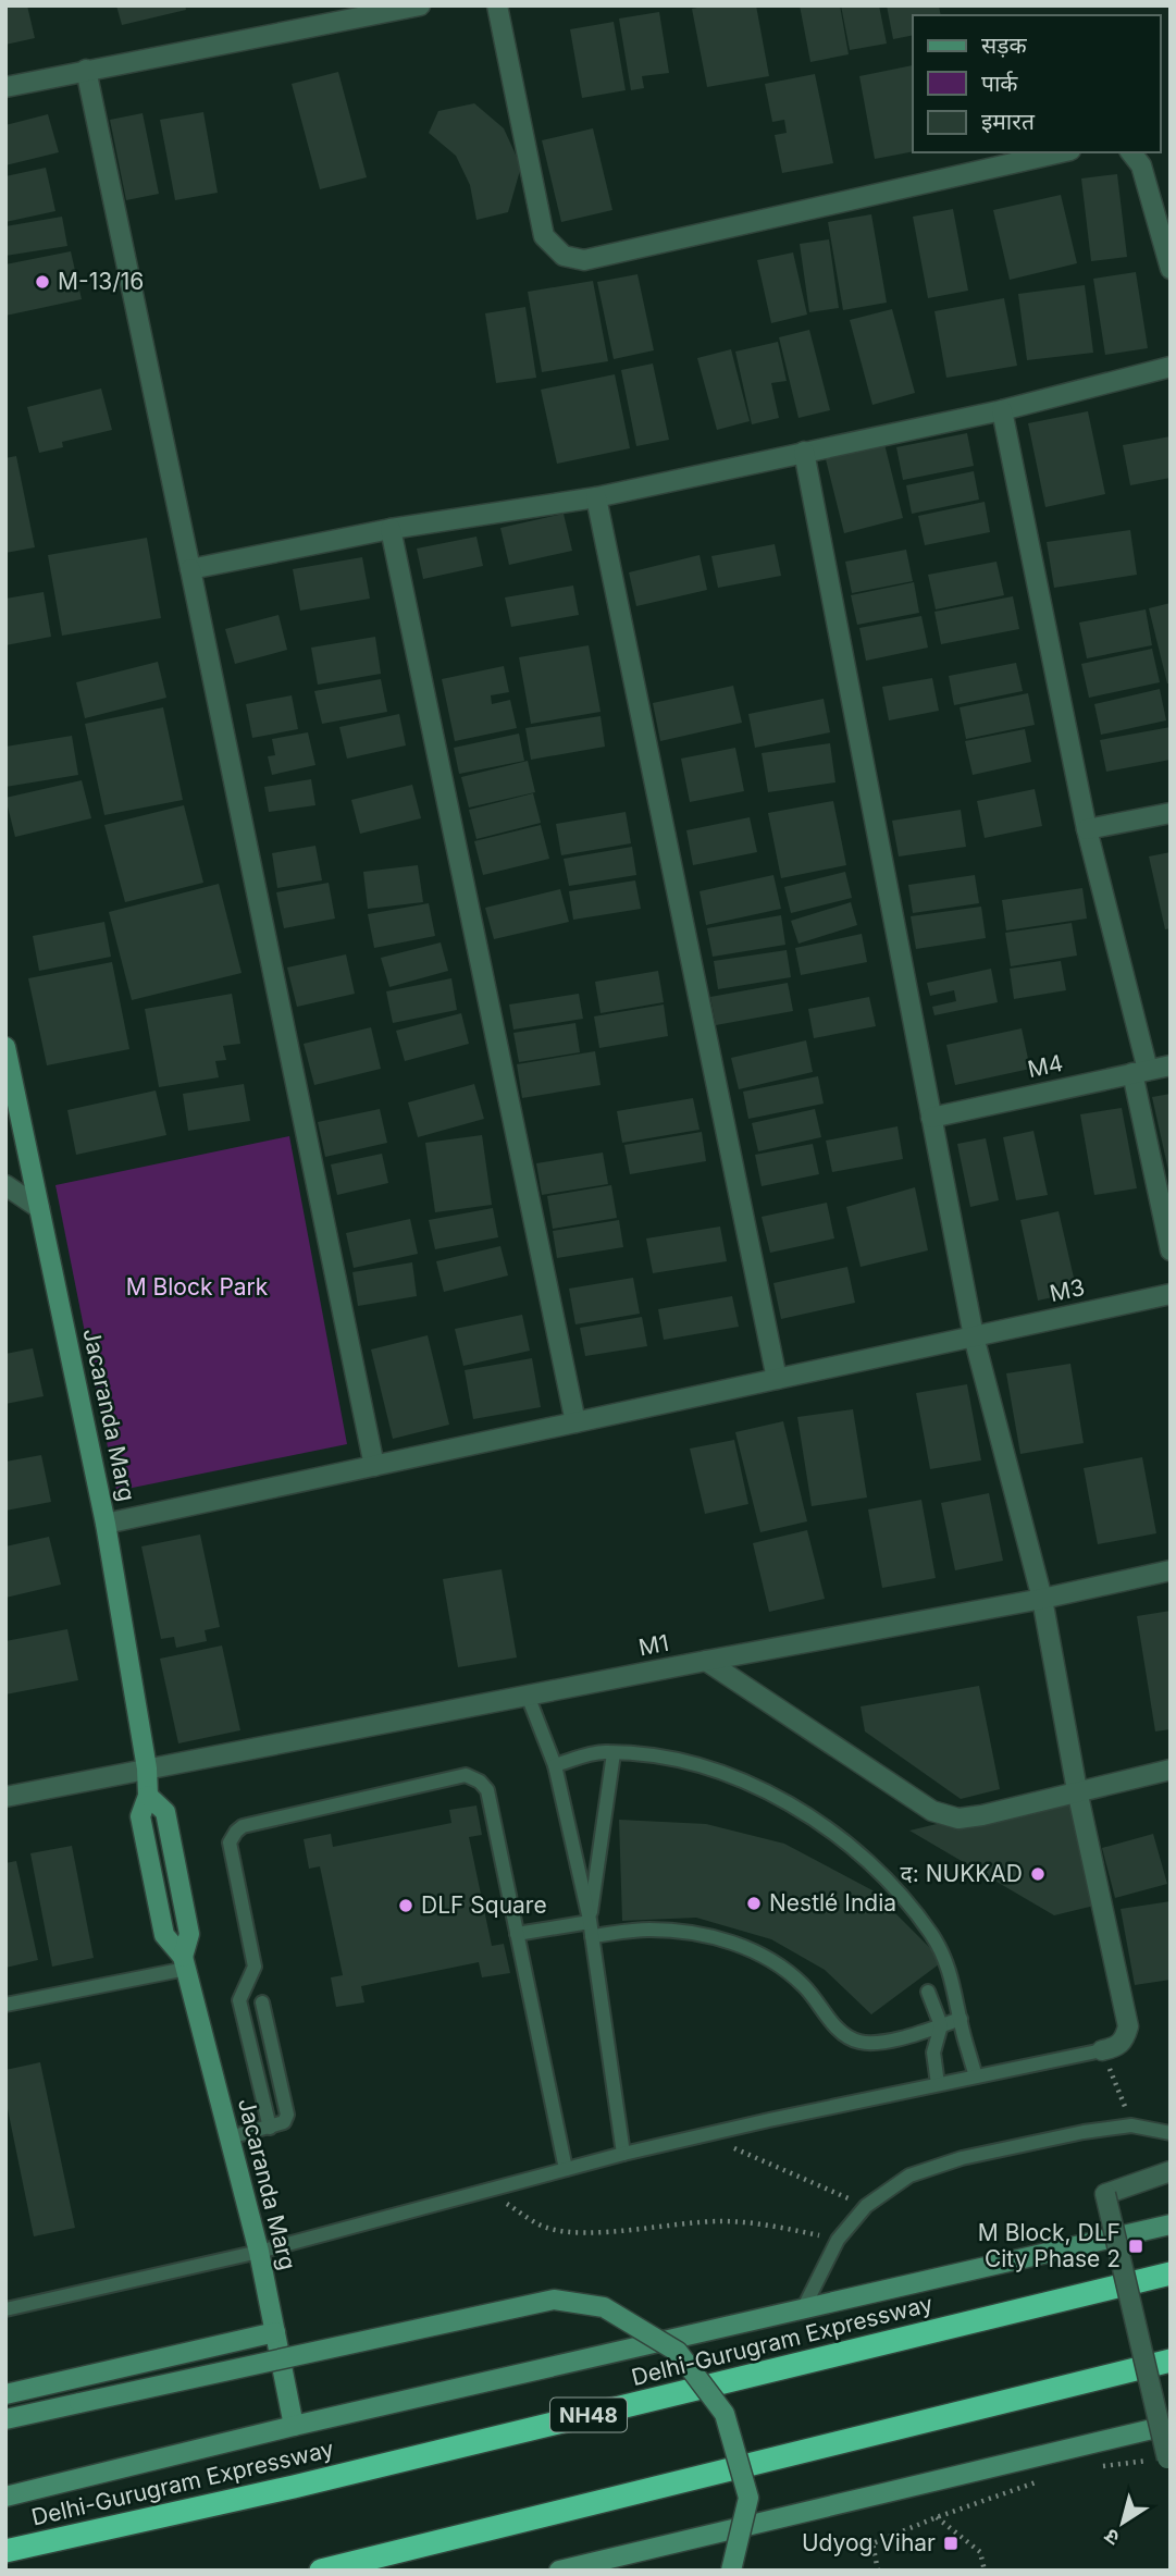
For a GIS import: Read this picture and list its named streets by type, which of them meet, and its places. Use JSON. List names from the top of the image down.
{
  "streets": {
    "highway": ["Delhi-Gurugram Expressway", "NH48"],
    "main road": ["Jacaranda Marg"],
    "street": ["M4", "M3", "M1"]
  },
  "crossings": [
    ["M3", "Jacaranda Marg"],
    ["Jacaranda Marg", "M1"]
  ],
  "parks": ["M Block Park"],
  "places": {
    "other": [
      "M-13/16",
      "द: NUKKAD",
      "Nestlé India",
      "DLF Square"
    ],
    "transit": ["M Block, DLF City Phase 2", "Udyog Vihar"]
  },
  "legend": ["सड़क", "पार्क", "इमारत"],
  "north": "bottom left"
}
